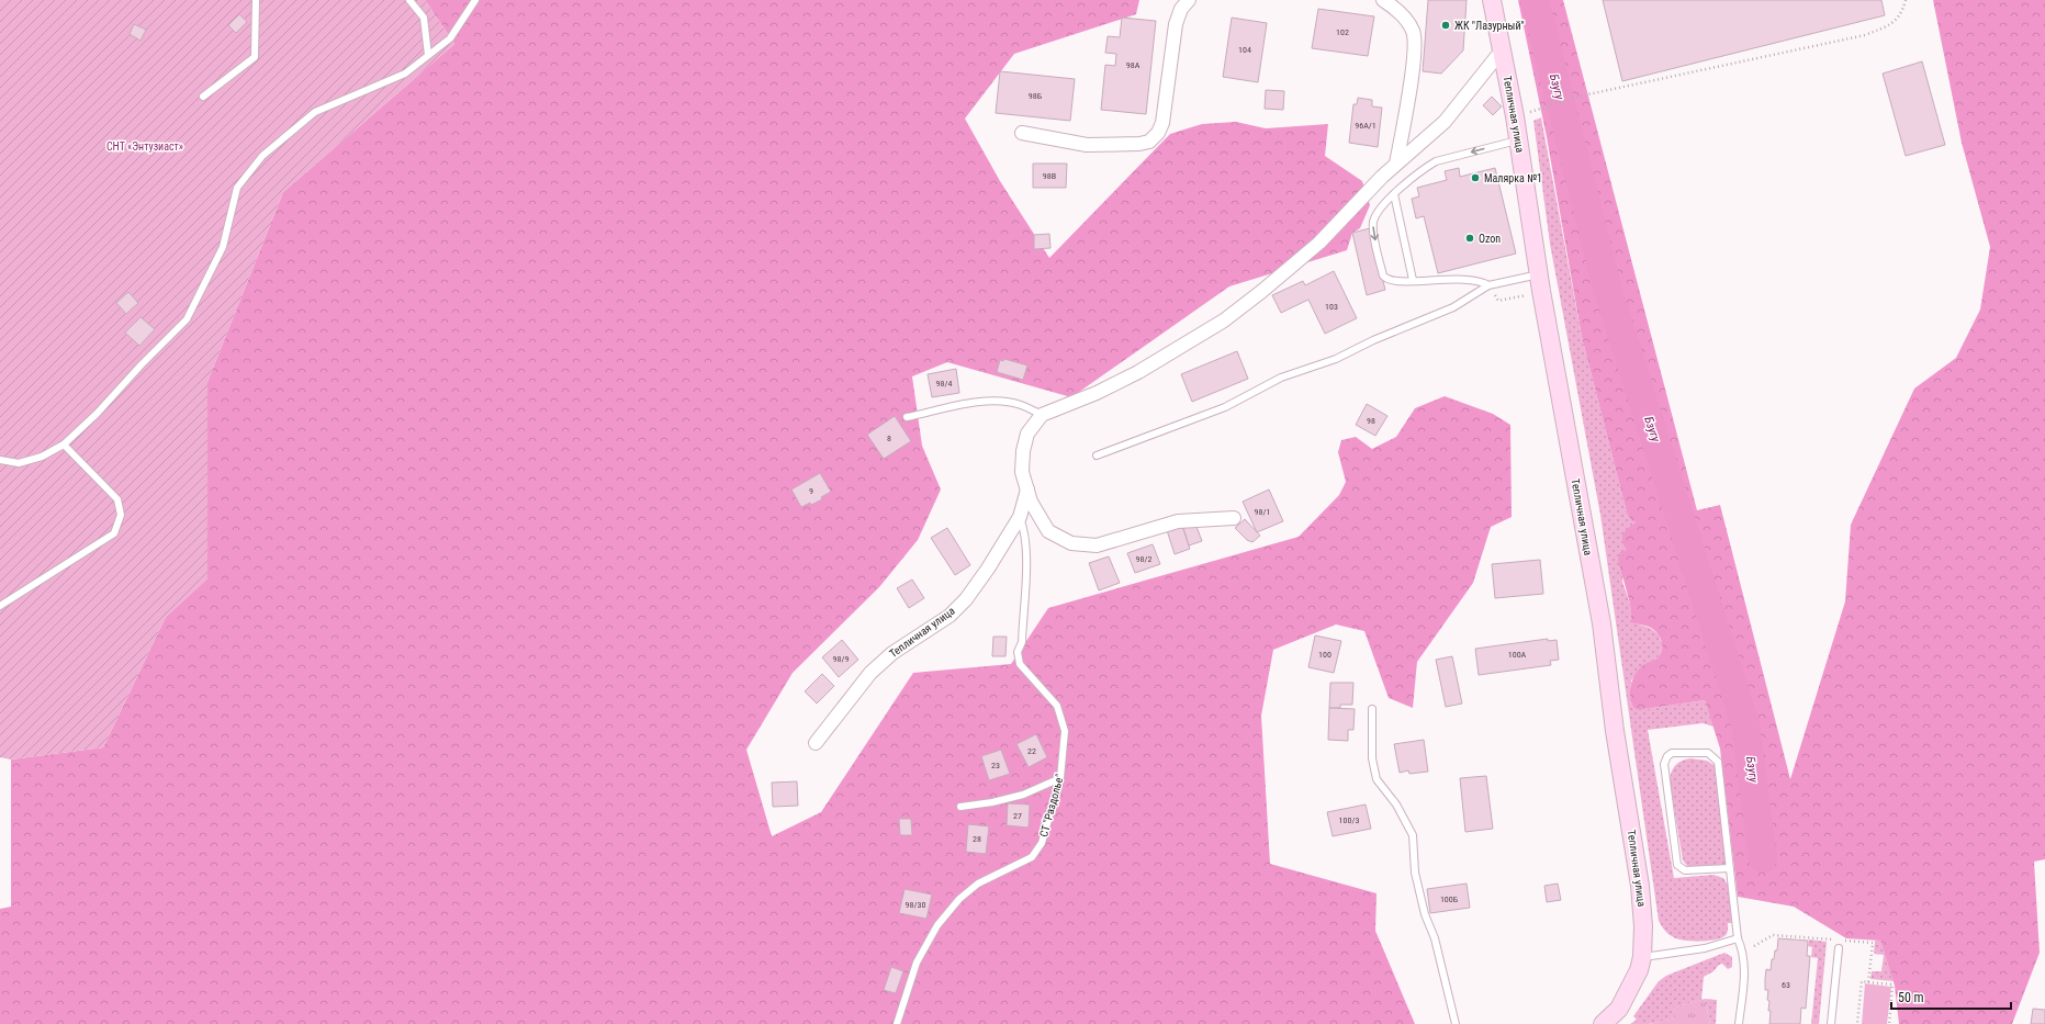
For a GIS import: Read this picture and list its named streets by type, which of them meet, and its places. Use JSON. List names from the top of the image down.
{
  "streets": {
    "street": ["Тепличная улица"],
    "lane": ["СТ \"Раздолье\""]
  },
  "crossings": [
    ["Тепличная улица", "СТ \"Раздолье\""]
  ],
  "water": ["Бзугу"],
  "parks": ["СНТ «Энтузиаст»"],
  "places": ["ЖК \"Лазурный\"", "Малярка №1", "Ozon"],
  "house_numbers": [
    "102",
    "104",
    "98А",
    "98Б",
    "96А/1",
    "98В",
    "103",
    "98/4",
    "98",
    "8",
    "9",
    "98/1",
    "98/2",
    "100",
    "100А",
    "98/9",
    "22",
    "23",
    "27",
    "100/3",
    "28",
    "100Б",
    "98/30",
    "63"
  ],
  "scale_bar": "50 m"
}
